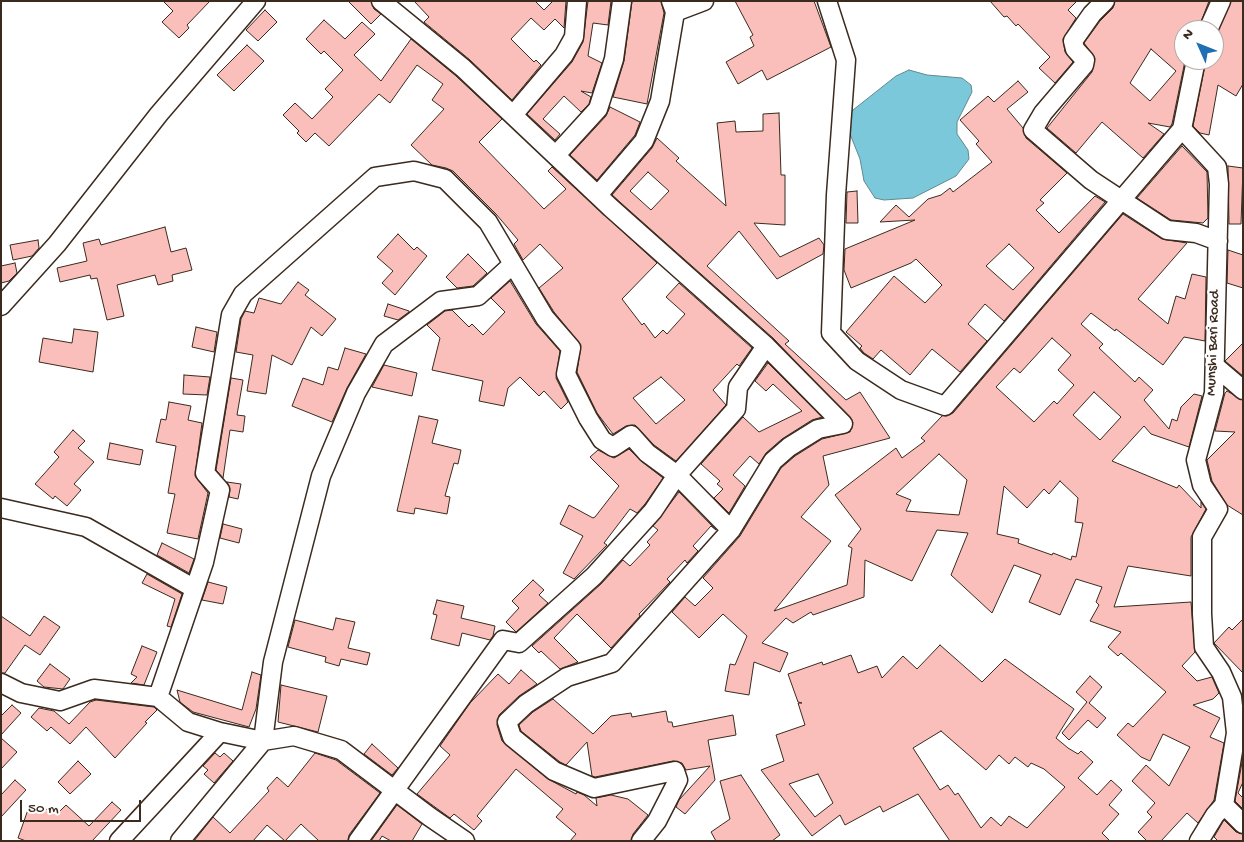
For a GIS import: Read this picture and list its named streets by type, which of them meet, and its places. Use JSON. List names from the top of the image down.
{
  "streets": {
    "street": ["Munshi Bari Road"]
  },
  "scale_bar": "50 m",
  "north": "top left"
}
